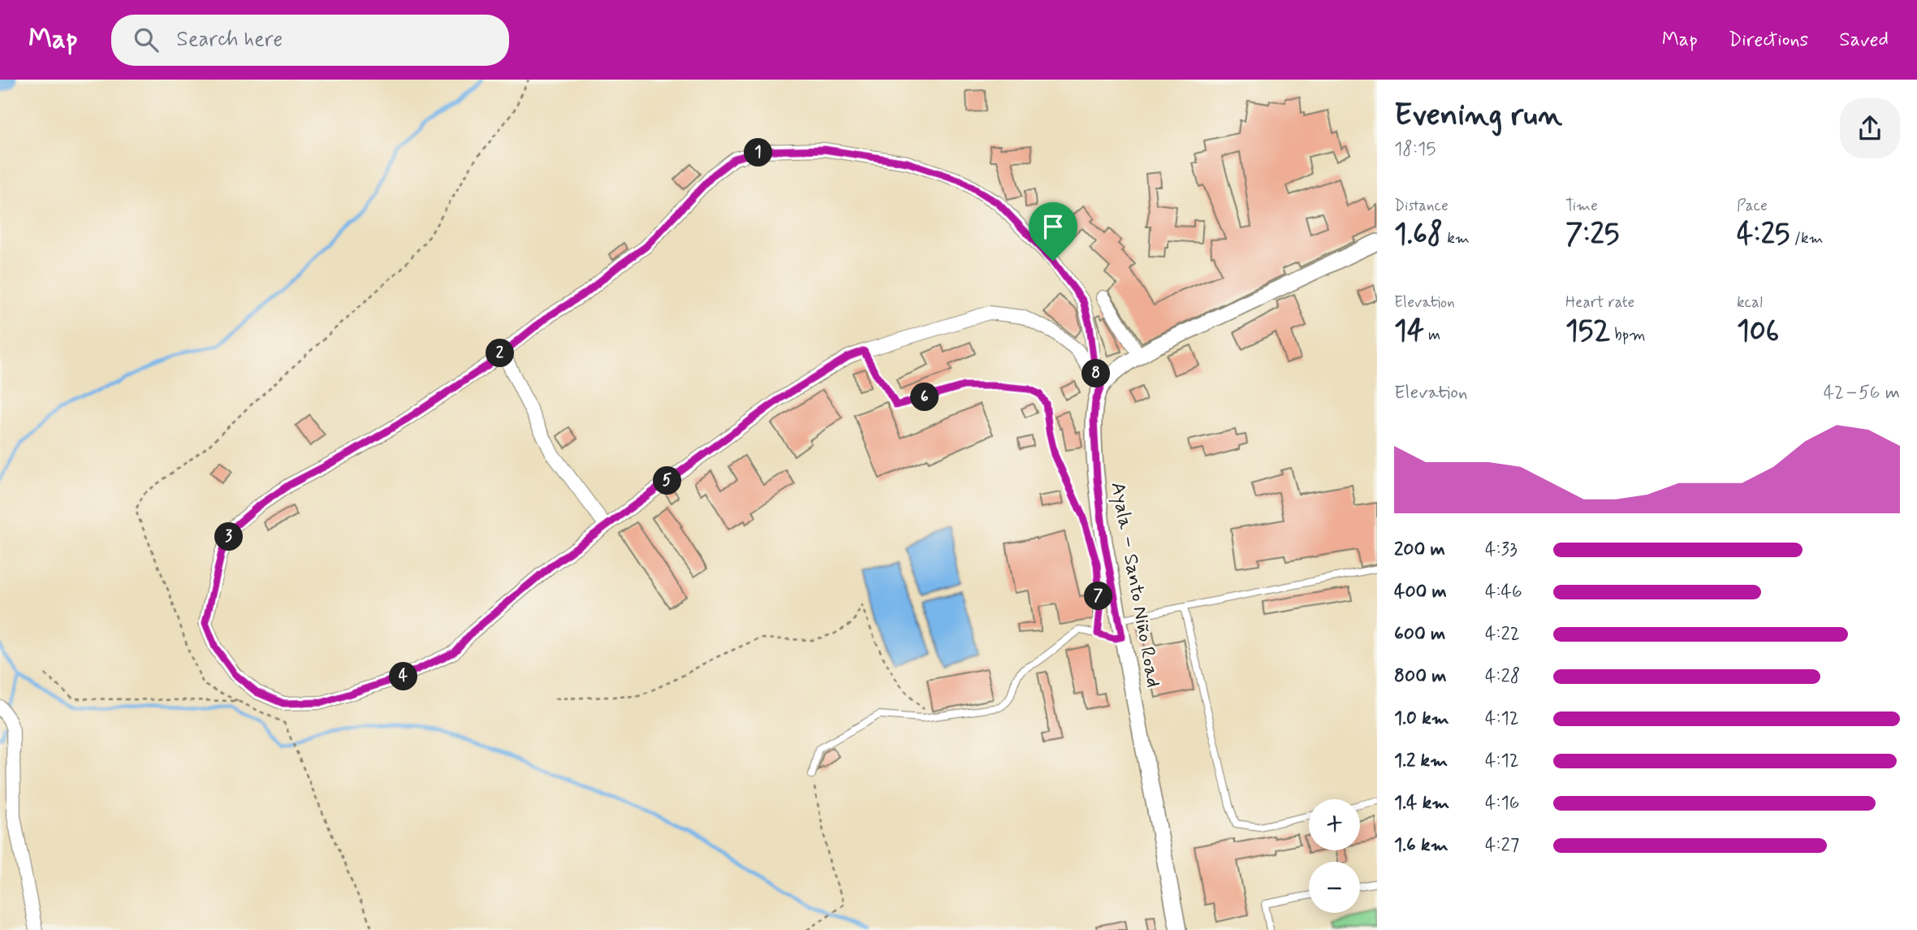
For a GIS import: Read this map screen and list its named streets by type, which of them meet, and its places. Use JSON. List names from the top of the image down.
{
  "streets": {
    "street": ["Ayala – Santo Niño Road"]
  },
  "page": {
    "header": "Map",
    "search": "Search here",
    "nav": ["Map", "Directions", "Saved"],
    "heading": ["Evening run", "18:15"],
    "pins": [
      "1",
      "2",
      "8",
      "6",
      "5",
      "3",
      "7",
      "4"
    ],
    "stats": [
      ["Distance", "1.68 km"],
      ["Time", "7:25"],
      ["Pace", "4:25 /km"],
      ["Elevation", "14 m"],
      ["Heart rate", "152 bpm"],
      ["kcal", "106"]
    ],
    "chart": ["Elevation", "42–56 m"],
    "list": [
      {
        "name": "200 m",
        "note": "4:33"
      },
      {
        "name": "400 m",
        "note": "4:46"
      },
      {
        "name": "600 m",
        "note": "4:22"
      },
      {
        "name": "800 m",
        "note": "4:28"
      },
      {
        "name": "1.0 km",
        "note": "4:12"
      },
      {
        "name": "1.2 km",
        "note": "4:12"
      },
      {
        "name": "1.4 km",
        "note": "4:16"
      },
      {
        "name": "1.6 km",
        "note": "4:27"
      }
    ],
    "map_buttons": ["+", "−"]
  }
}
